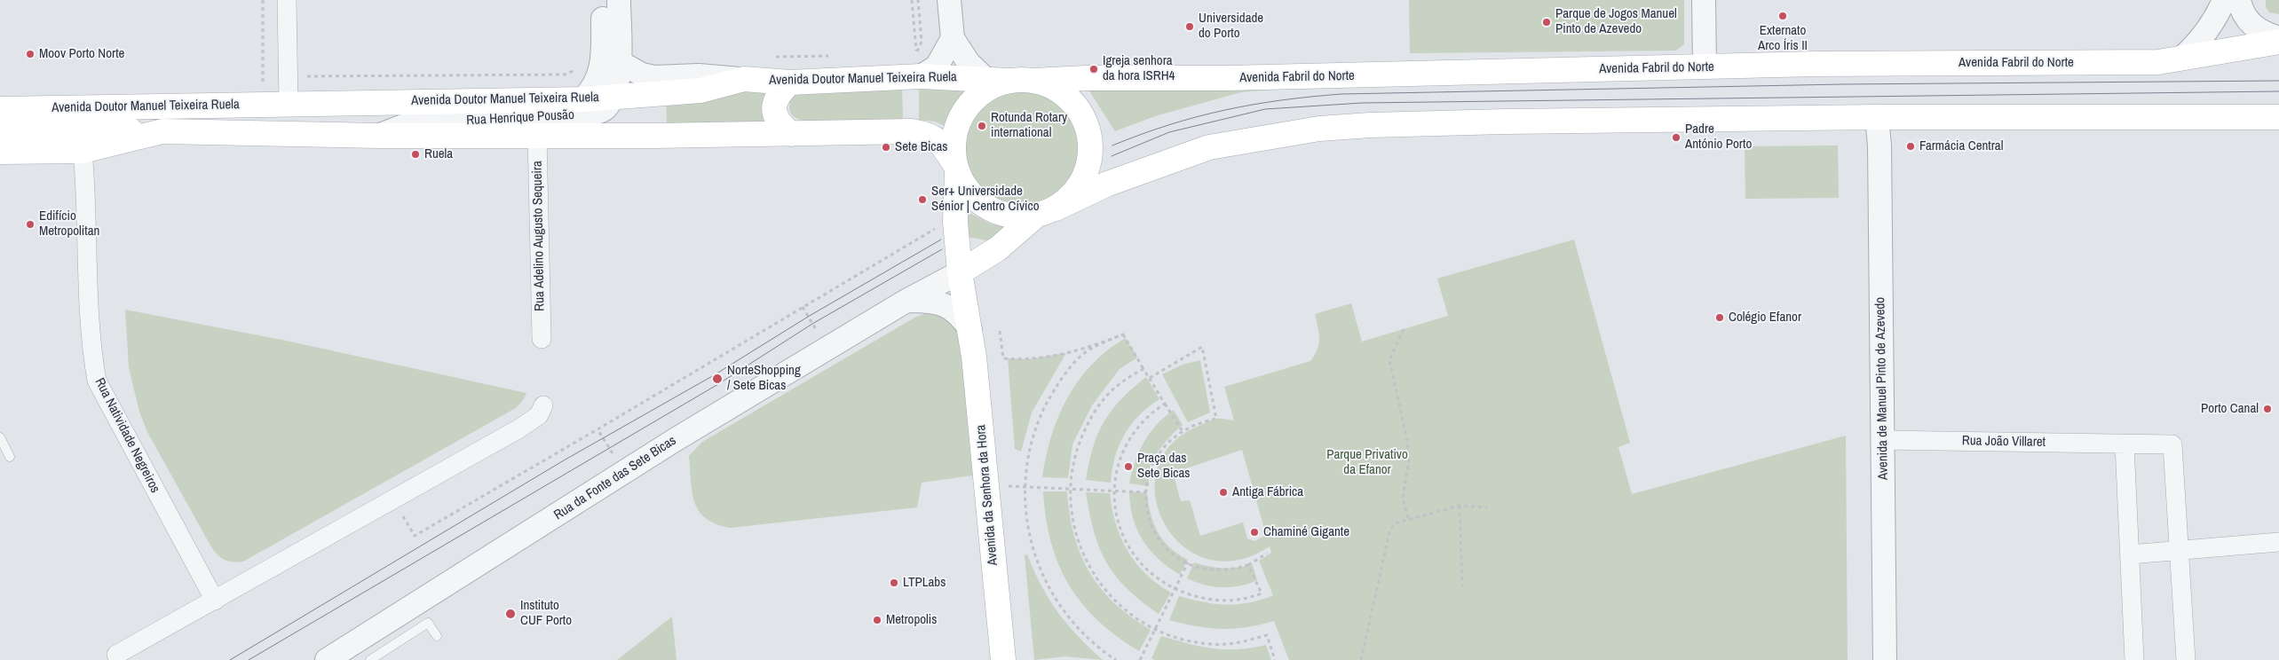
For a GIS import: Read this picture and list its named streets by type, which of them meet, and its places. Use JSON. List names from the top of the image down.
{
  "streets": {
    "main road": [
      "Avenida Fabril do Norte",
      "Avenida Doutor Manuel Teixeira Ruela",
      "Rua da Fonte das Sete Bicas",
      "Avenida da Senhora da Hora"
    ],
    "street": [
      "Rua Henrique Pousão",
      "Rua Adelino Augusto Sequeira",
      "Avenida de Manuel Pinto de Azevedo",
      "Rua Natividade Negreiros",
      "Rua João Villaret"
    ]
  },
  "crossings": [
    ["Avenida Fabril do Norte", "Avenida Doutor Manuel Teixeira Ruela"],
    ["Avenida Fabril do Norte", "Rua da Fonte das Sete Bicas"],
    ["Avenida Fabril do Norte", "Avenida da Senhora da Hora"],
    ["Avenida Doutor Manuel Teixeira Ruela", "Rua Henrique Pousão"],
    ["Avenida Doutor Manuel Teixeira Ruela", "Rua Adelino Augusto Sequeira"],
    ["Avenida Doutor Manuel Teixeira Ruela", "Rua Natividade Negreiros"],
    ["Avenida Doutor Manuel Teixeira Ruela", "Rua da Fonte das Sete Bicas"],
    ["Avenida Doutor Manuel Teixeira Ruela", "Avenida da Senhora da Hora"],
    ["Avenida de Manuel Pinto de Azevedo", "Rua João Villaret"],
    ["Rua da Fonte das Sete Bicas", "Avenida da Senhora da Hora"]
  ],
  "parks": ["Parque Privativo da Efanor"],
  "places": [
    "Externato Arco Íris II",
    "Parque de Jogos Manuel Pinto de Azevedo",
    "Universidade do Porto",
    "Moov Porto Norte",
    "Igreja senhora da hora ISRH4",
    "Rotunda Rotary international",
    "Padre António Porto",
    "Farmácia Central",
    "Sete Bicas",
    "Ruela",
    "Ser+ Universidade Sénior | Centro Cívico",
    "Edifício Metropolitan",
    "Colégio Efanor",
    "NorteShopping / Sete Bicas",
    "Porto Canal",
    "Praça das Sete Bicas",
    "Antiga Fábrica",
    "Chaminé Gigante",
    "LTPLabs",
    "Instituto CUF Porto",
    "Metropolis"
  ]
}
